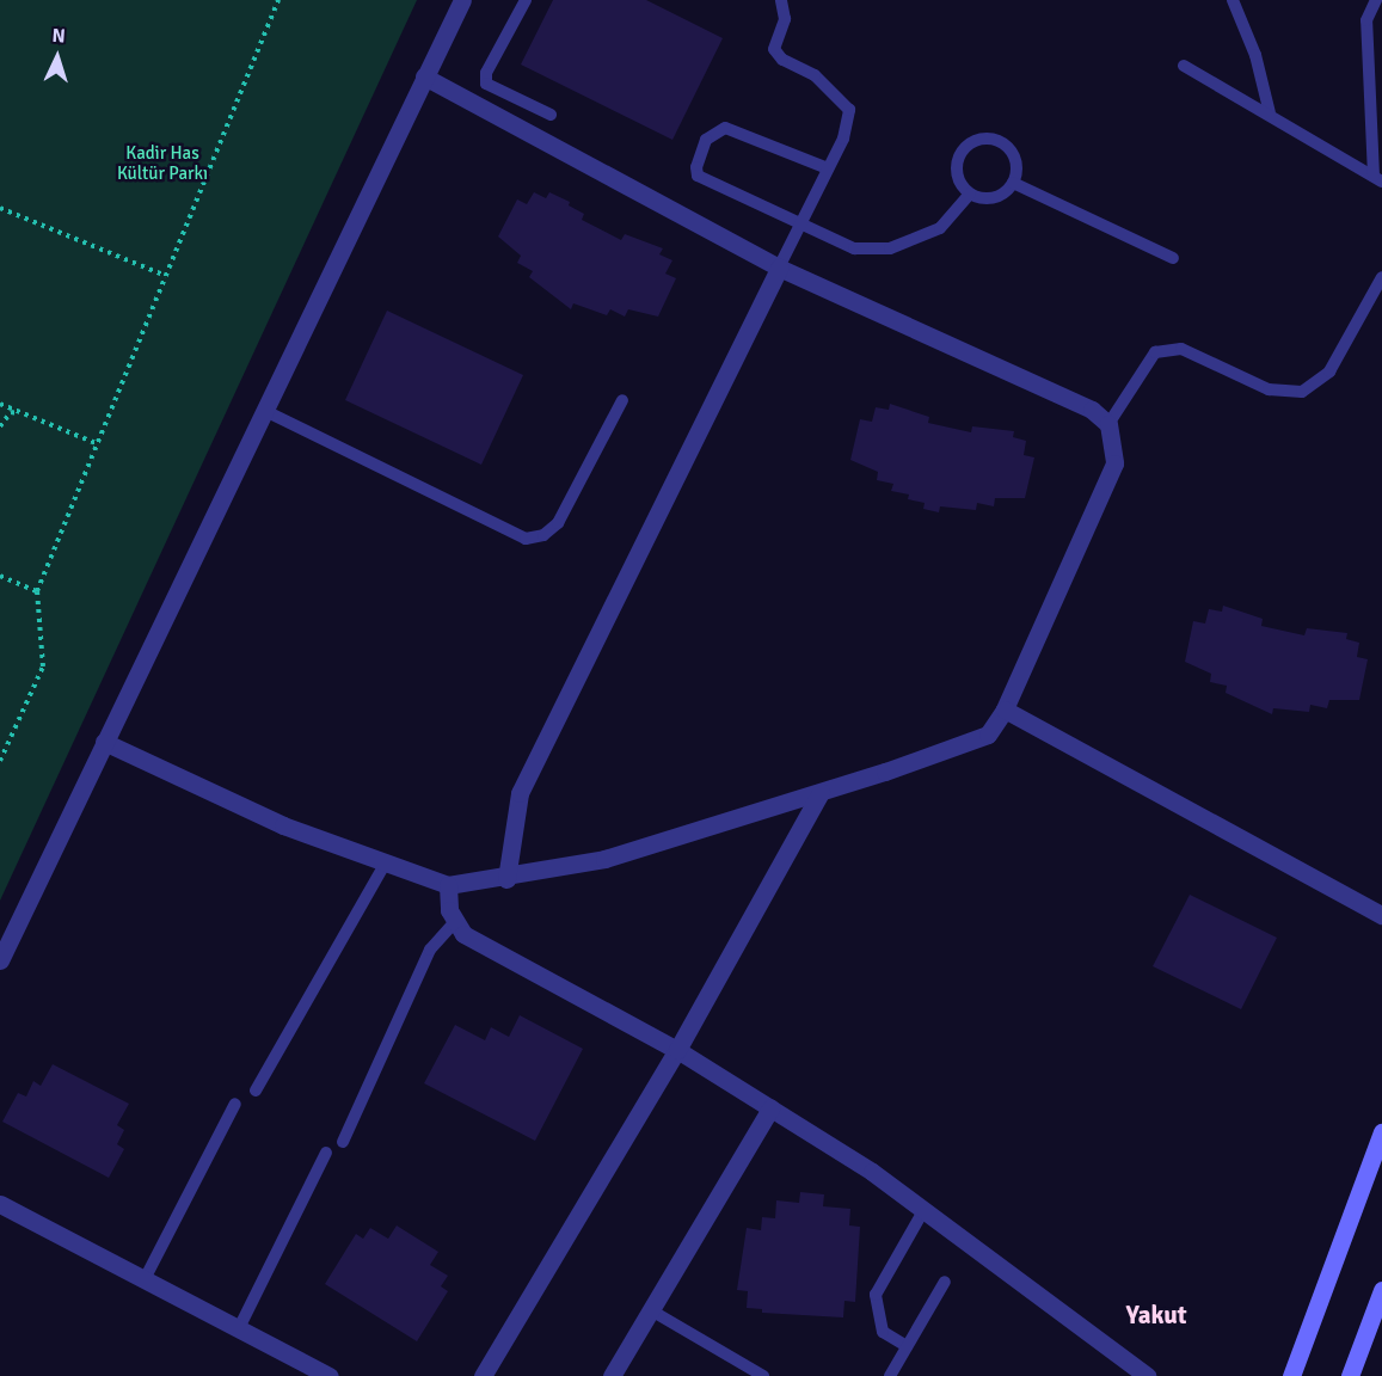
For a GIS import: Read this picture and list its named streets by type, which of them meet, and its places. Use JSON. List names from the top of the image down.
{
  "districts": ["Yakut"],
  "parks": ["Kadir Has Kültür Parkı"],
  "north": "top"
}
